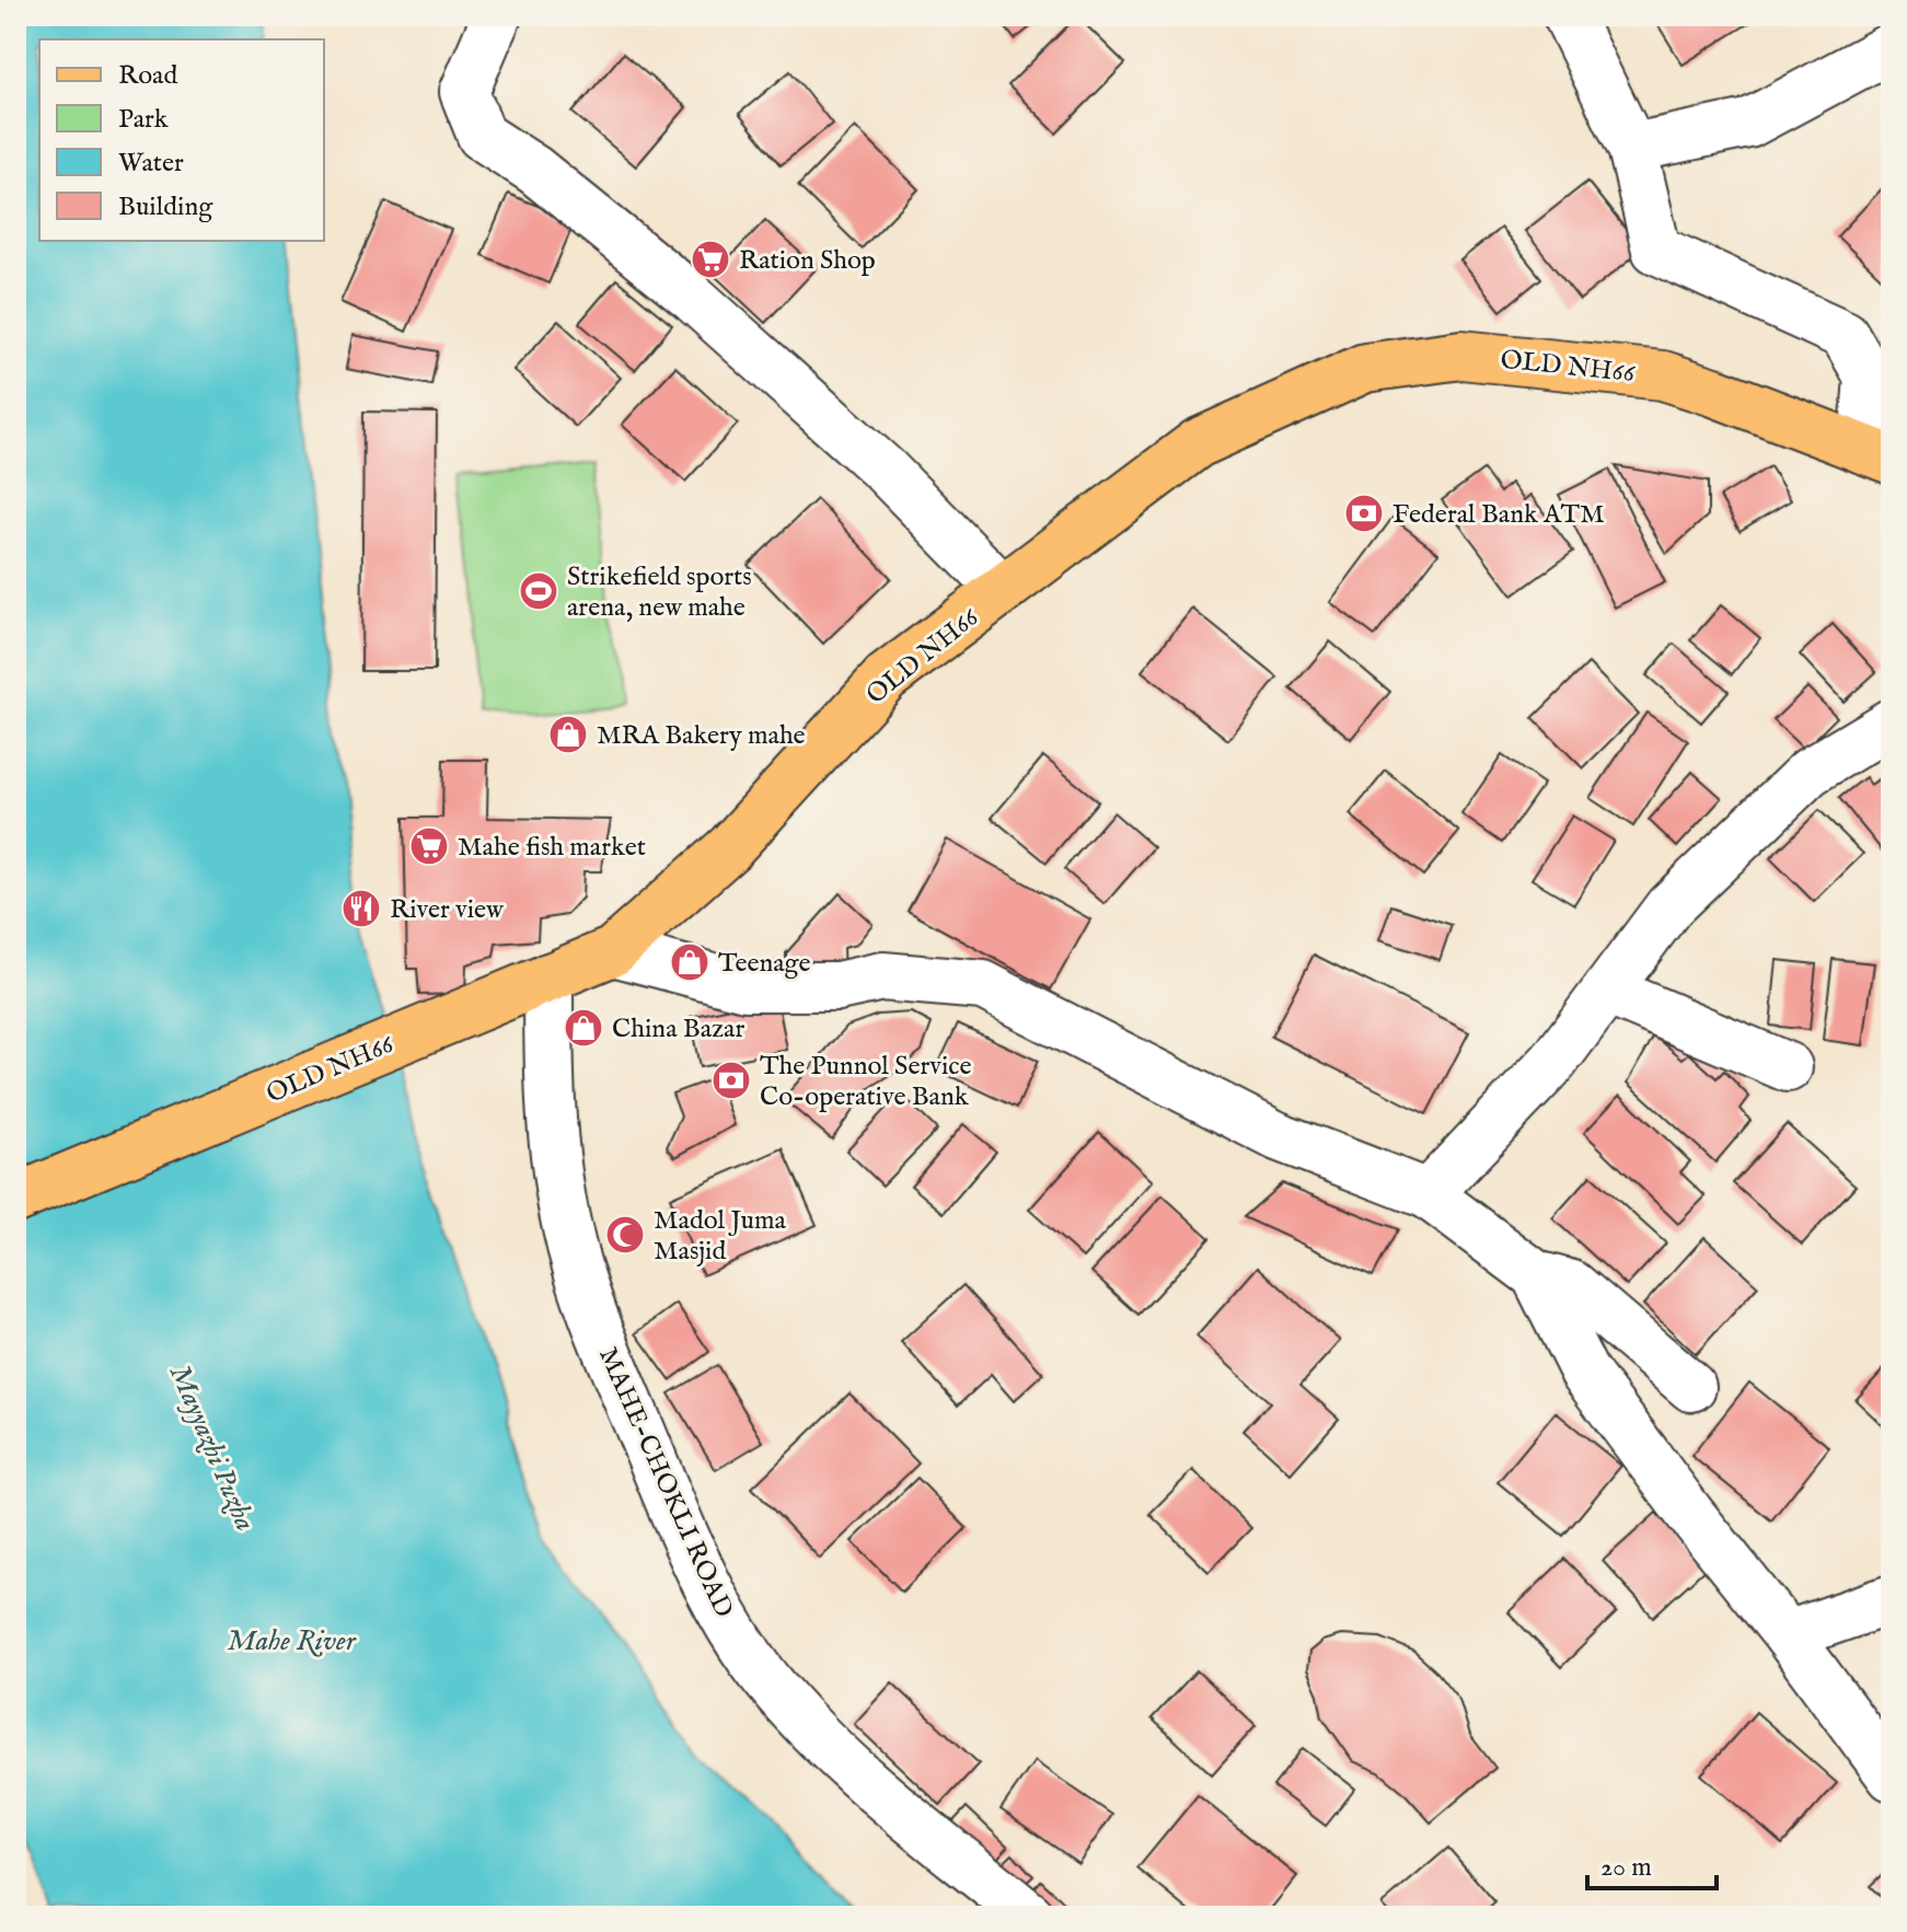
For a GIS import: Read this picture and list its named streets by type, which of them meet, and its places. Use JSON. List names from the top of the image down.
{
  "streets": {
    "main road": ["OLD NH66"],
    "street": ["MAHE-CHOKLI ROAD"]
  },
  "crossings": [
    ["OLD NH66", "MAHE-CHOKLI ROAD"]
  ],
  "water": ["Mayyazhi Puzha", "Mahe River"],
  "places": {
    "supermarket": ["Ration Shop", "Mahe fish market"],
    "bank": ["Federal Bank ATM", "The Punnol Service Co-operative Bank"],
    "sports": ["Strikefield sports arena, new mahe"],
    "shop": ["MRA Bakery mahe", "Teenage", "China Bazar"],
    "restaurant": ["River view"],
    "mosque": ["Madol Juma Masjid"]
  },
  "legend": [
    "Road",
    "Park",
    "Water",
    "Building"
  ],
  "scale_bar": "20 m"
}
